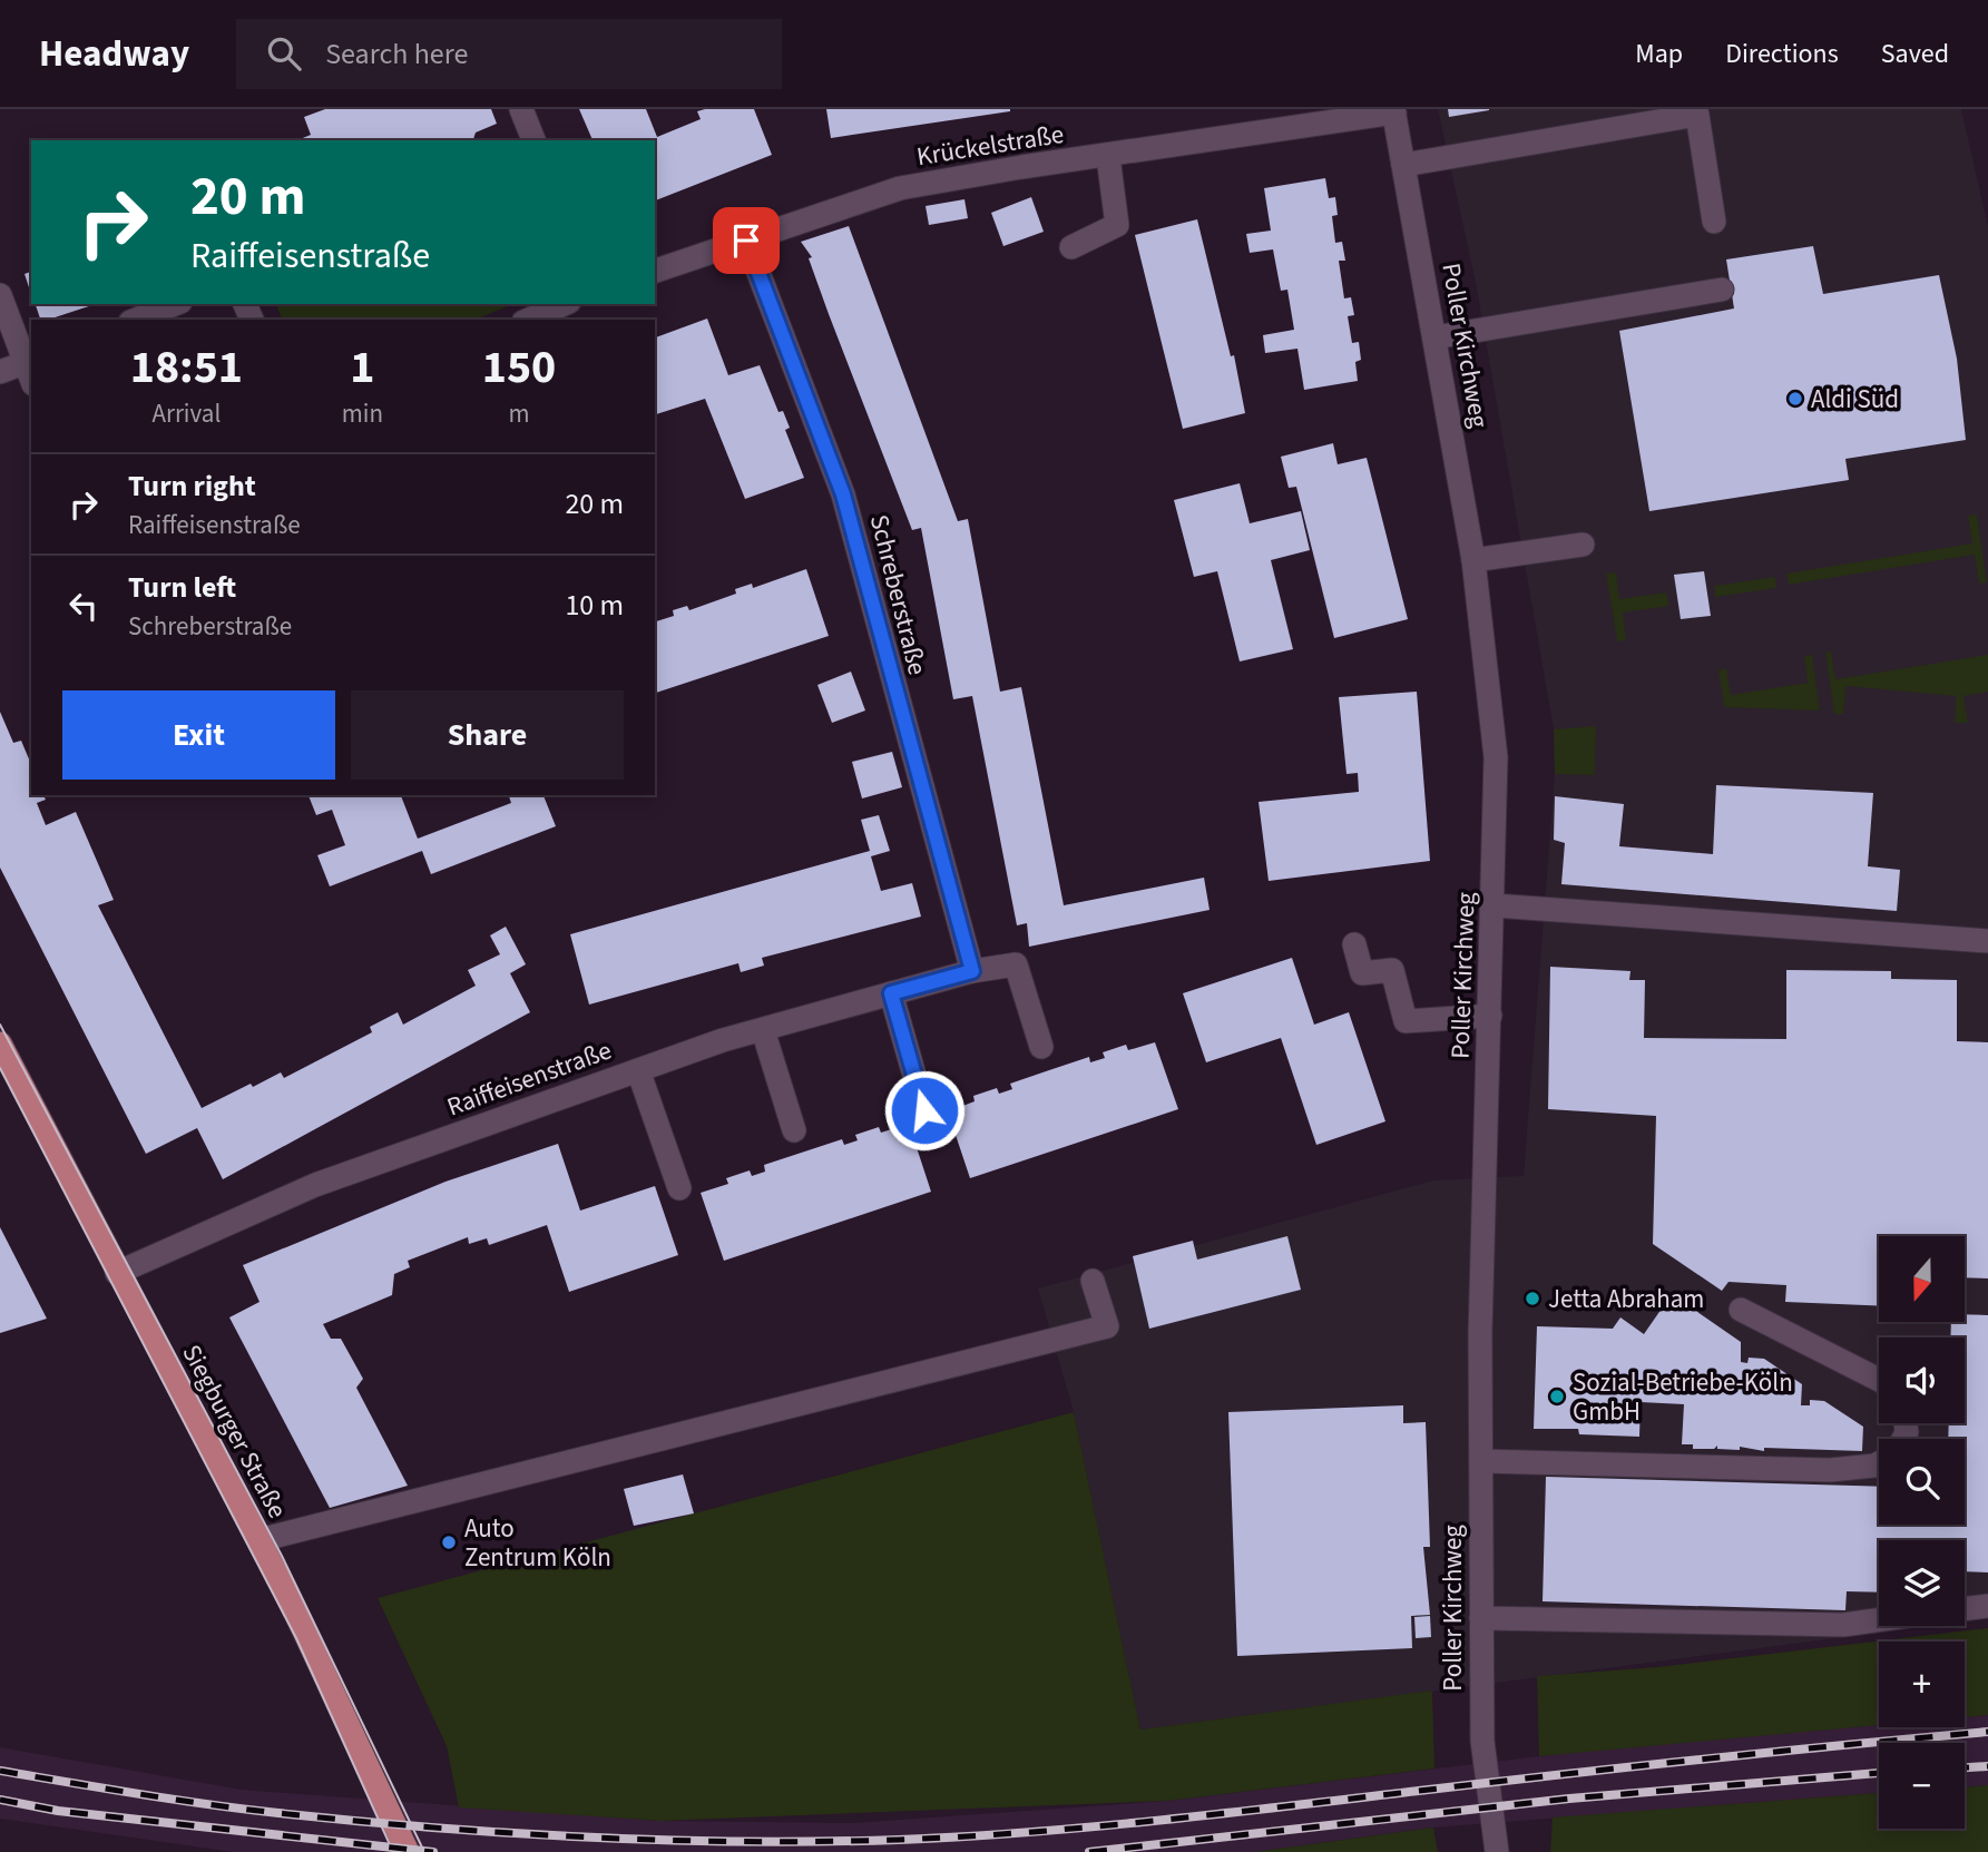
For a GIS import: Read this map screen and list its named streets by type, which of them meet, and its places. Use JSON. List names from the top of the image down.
{
  "streets": {
    "main road": ["Siegburger Straße"],
    "street": [
      "Krückelstraße",
      "Poller Kirchweg",
      "Schreberstraße",
      "Raiffeisenstraße"
    ]
  },
  "crossings": [
    ["Krückelstraße", "Poller Kirchweg"],
    ["Krückelstraße", "Schreberstraße"],
    ["Schreberstraße", "Raiffeisenstraße"],
    ["Raiffeisenstraße", "Siegburger Straße"]
  ],
  "places": [
    "Aldi Süd",
    "Jetta Abraham",
    "Sozial-Betriebe-Köln GmbH",
    "Auto Zentrum Köln"
  ],
  "north": "bottom",
  "page": {
    "header": "Headway",
    "search": "Search here",
    "nav": ["Map", "Directions", "Saved"],
    "turn": ["20 m", "Raiffeisenstraße"],
    "eta": [
      "18:51",
      "Arrival",
      "1",
      "min",
      "150",
      "m"
    ],
    "list": [
      {
        "name": "Turn right",
        "note": "Raiffeisenstraße",
        "value": "20 m"
      },
      {
        "name": "Turn left",
        "note": "Schreberstraße",
        "value": "10 m"
      }
    ],
    "buttons": ["Exit", "Share"],
    "map_buttons": ["+", "−"]
  }
}
